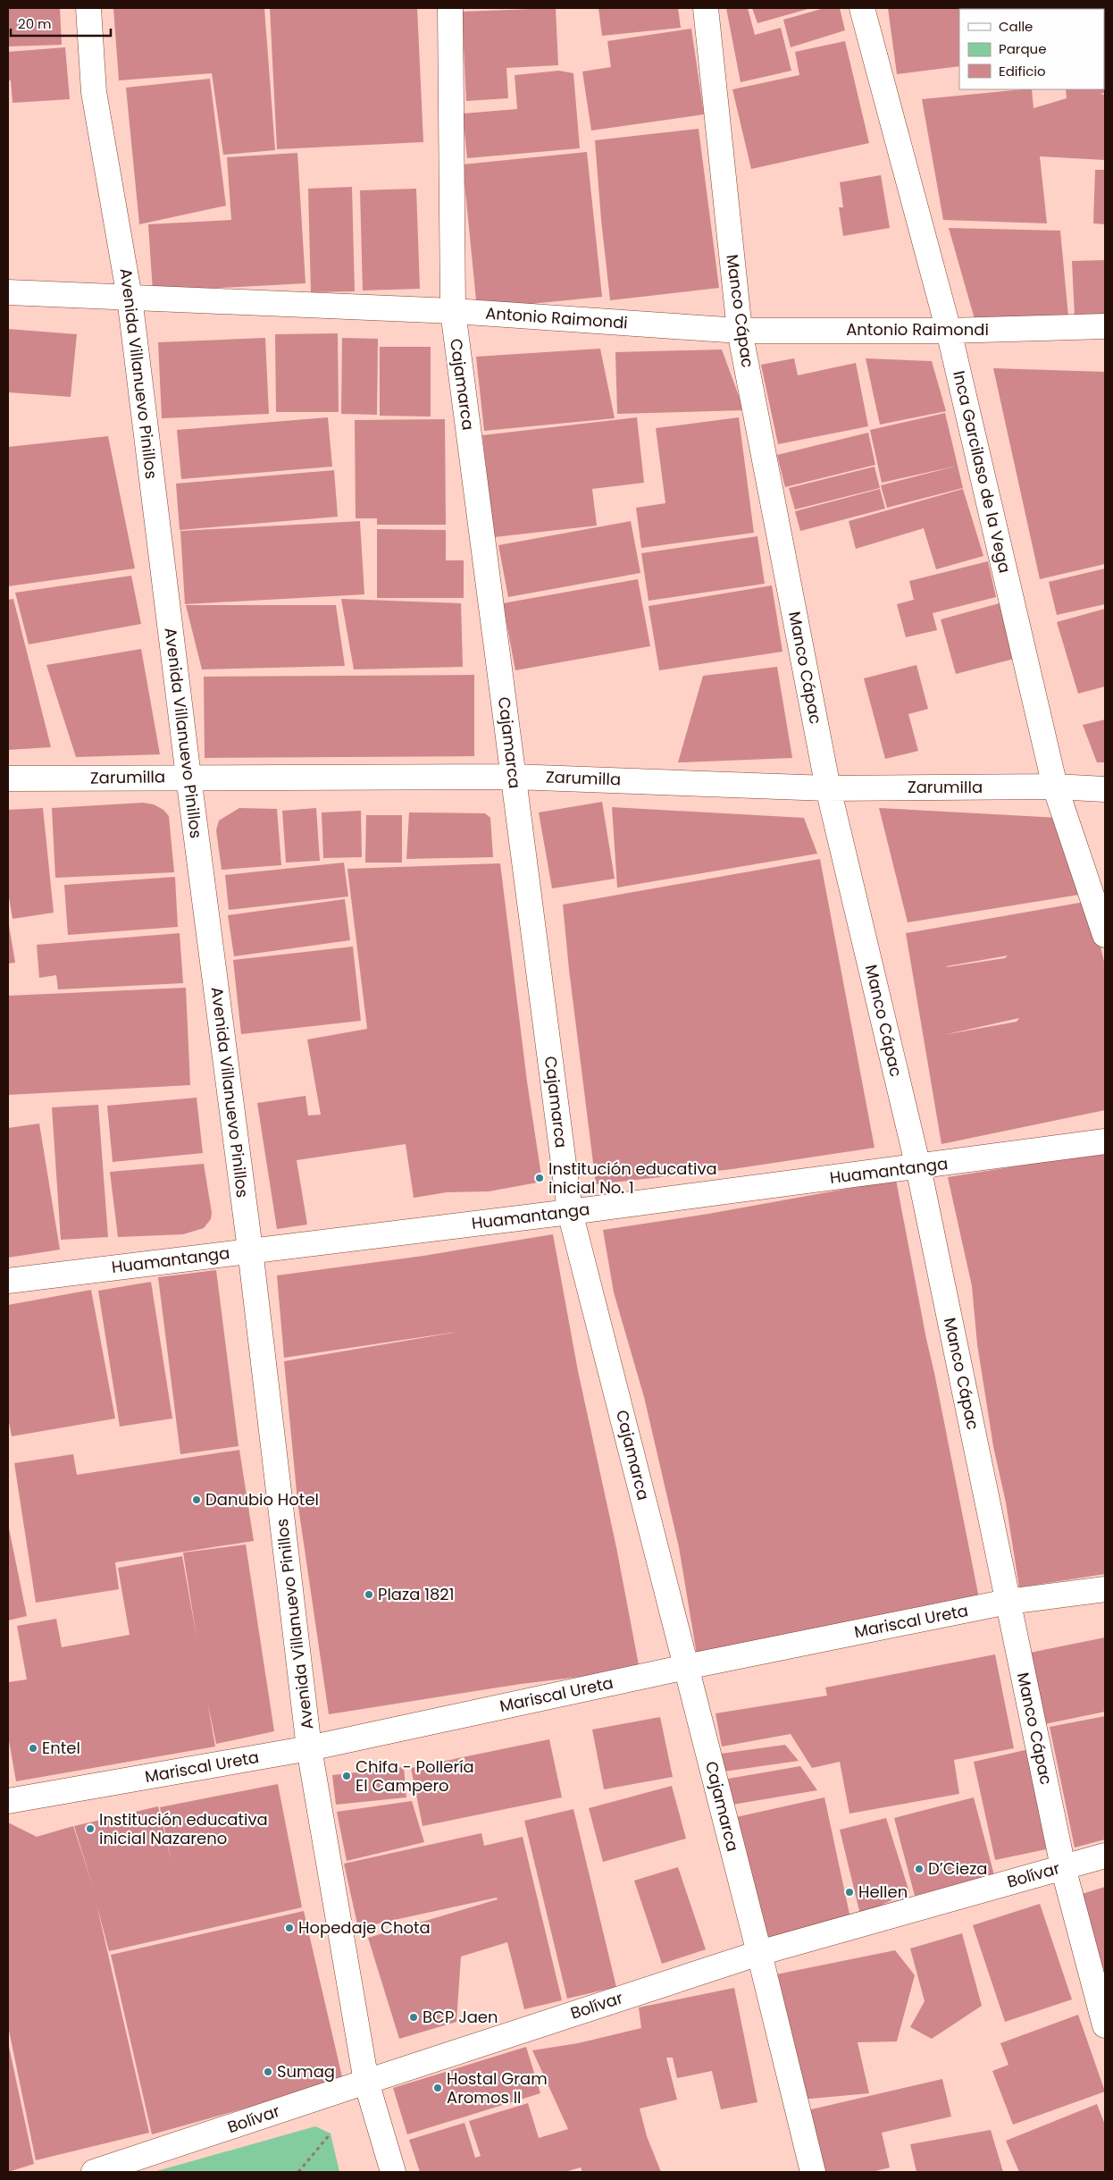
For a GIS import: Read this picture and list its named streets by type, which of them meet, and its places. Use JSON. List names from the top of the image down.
{
  "streets": {
    "street": [
      "Manco Cápac",
      "Antonio Raimondi",
      "Avenida Villanuevo Pinillos",
      "Cajamarca",
      "Inca Garcilaso de la Vega",
      "Zarumilla",
      "Huamantanga",
      "Mariscal Ureta",
      "Bolívar"
    ]
  },
  "crossings": [
    ["Manco Cápac", "Antonio Raimondi"],
    ["Manco Cápac", "Zarumilla"],
    ["Manco Cápac", "Huamantanga"],
    ["Manco Cápac", "Mariscal Ureta"],
    ["Manco Cápac", "Bolívar"],
    ["Antonio Raimondi", "Avenida Villanuevo Pinillos"],
    ["Antonio Raimondi", "Cajamarca"],
    ["Antonio Raimondi", "Inca Garcilaso de la Vega"],
    ["Avenida Villanuevo Pinillos", "Zarumilla"],
    ["Avenida Villanuevo Pinillos", "Huamantanga"],
    ["Avenida Villanuevo Pinillos", "Mariscal Ureta"],
    ["Avenida Villanuevo Pinillos", "Bolívar"],
    ["Cajamarca", "Zarumilla"],
    ["Cajamarca", "Huamantanga"],
    ["Cajamarca", "Mariscal Ureta"],
    ["Cajamarca", "Bolívar"],
    ["Inca Garcilaso de la Vega", "Zarumilla"]
  ],
  "places": [
    "Institución educativa inicial No. 1",
    "Danubio Hotel",
    "Plaza 1821",
    "Entel",
    "Chifa - Pollería El Campero",
    "Institución educativa inicial Nazareno",
    "D’Cieza",
    "Hellen",
    "Hopedaje Chota",
    "BCP Jaen",
    "Sumag",
    "Hostal Gram Aromos II"
  ],
  "legend": ["Calle", "Parque", "Edificio"],
  "scale_bar": "20 m"
}
